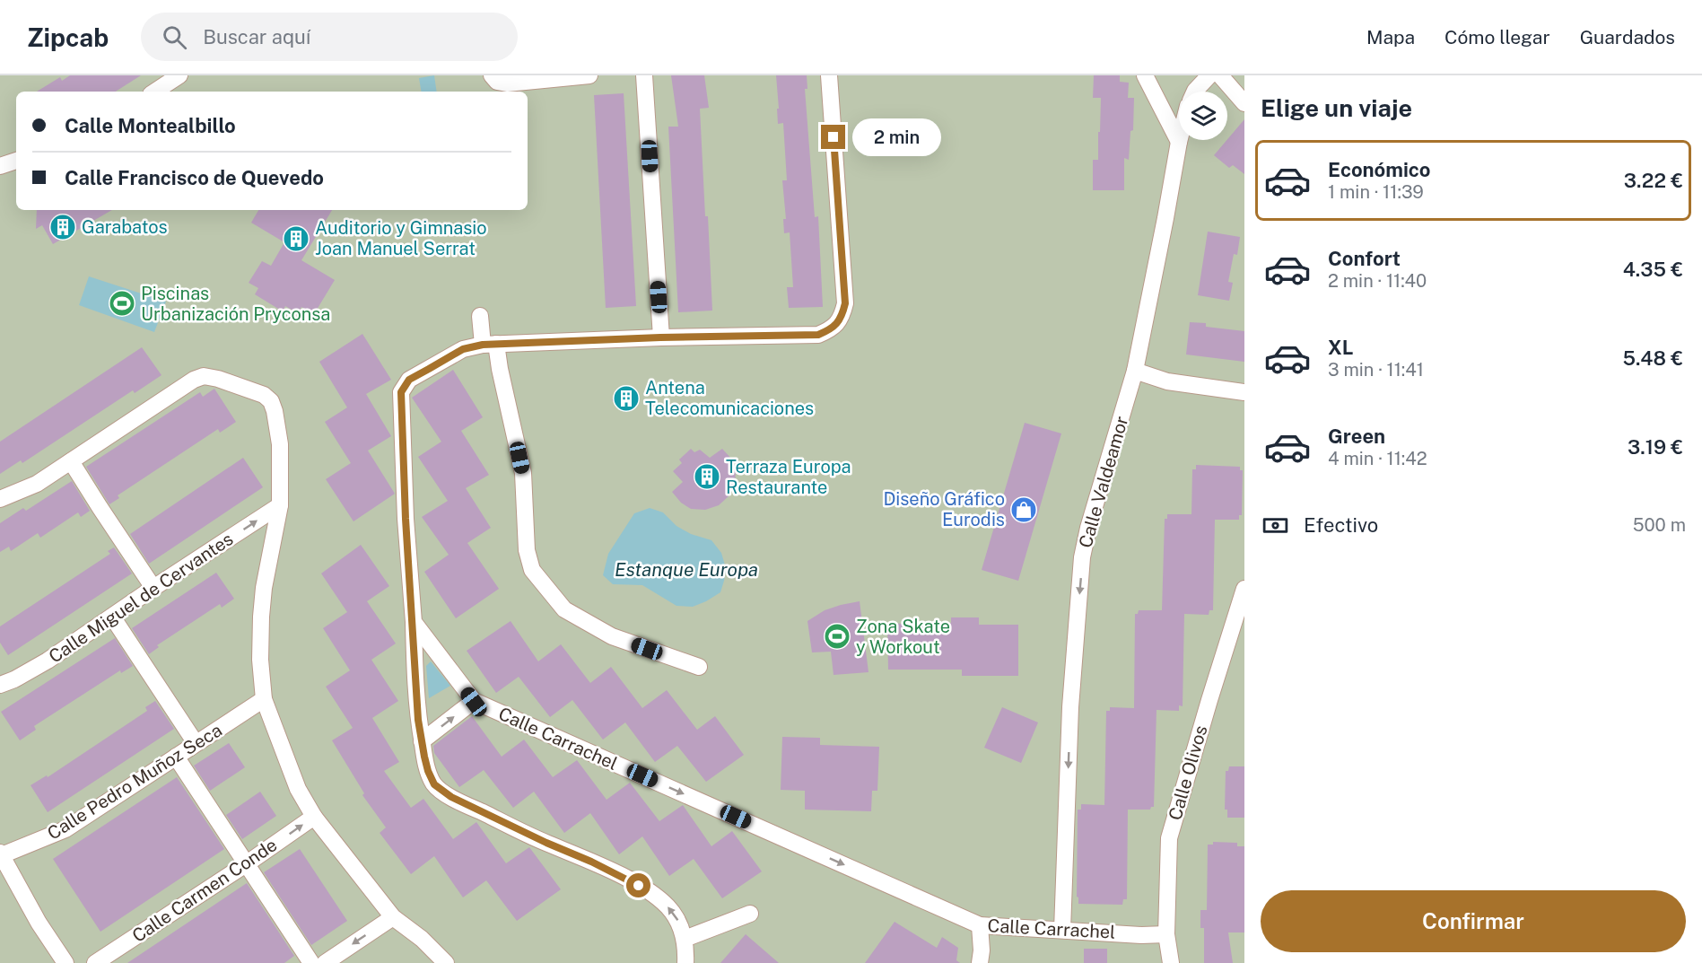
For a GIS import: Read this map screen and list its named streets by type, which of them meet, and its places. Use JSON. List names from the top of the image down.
{
  "streets": {
    "street": [
      "Calle Valdeamor",
      "Calle Miguel de Cervantes",
      "Calle Carrachel",
      "Calle Olivos",
      "Calle Pedro Muñoz Seca",
      "Calle Carmen Conde"
    ]
  },
  "crossings": [
    ["Calle Valdeamor", "Calle Carrachel"],
    ["Calle Carrachel", "Calle Olivos"]
  ],
  "one_way": ["Calle Valdeamor", "Calle Miguel de Cervantes"],
  "water": ["Estanque Europa"],
  "places": {
    "building": [
      "Garabatos",
      "Auditorio y Gimnasio Joan Manuel Serrat",
      "Antena Telecomunicaciones",
      "Terraza Europa Restaurante"
    ],
    "sports": ["Piscinas Urbanización Pryconsa", "Zona Skate y Workout"],
    "shop": ["Diseño Gráfico Eurodis"]
  },
  "page": {
    "header": "Zipcab",
    "search": "Buscar aquí",
    "nav": ["Mapa", "Cómo llegar", "Guardados"],
    "heading": "Elige un viaje",
    "banner": ["Calle Montealbillo", "Calle Francisco de Quevedo"],
    "bubble": "2 min",
    "list": [
      {
        "name": "Económico",
        "note": "1 min · 11:39",
        "value": "3.22 €"
      },
      {
        "name": "Confort",
        "note": "2 min · 11:40",
        "value": "4.35 €"
      },
      {
        "name": "XL",
        "note": "3 min · 11:41",
        "value": "5.48 €"
      },
      {
        "name": "Green",
        "note": "4 min · 11:42",
        "value": "3.19 €"
      }
    ],
    "pay": ["Efectivo", "500 m"],
    "buttons": "Confirmar"
  }
}
